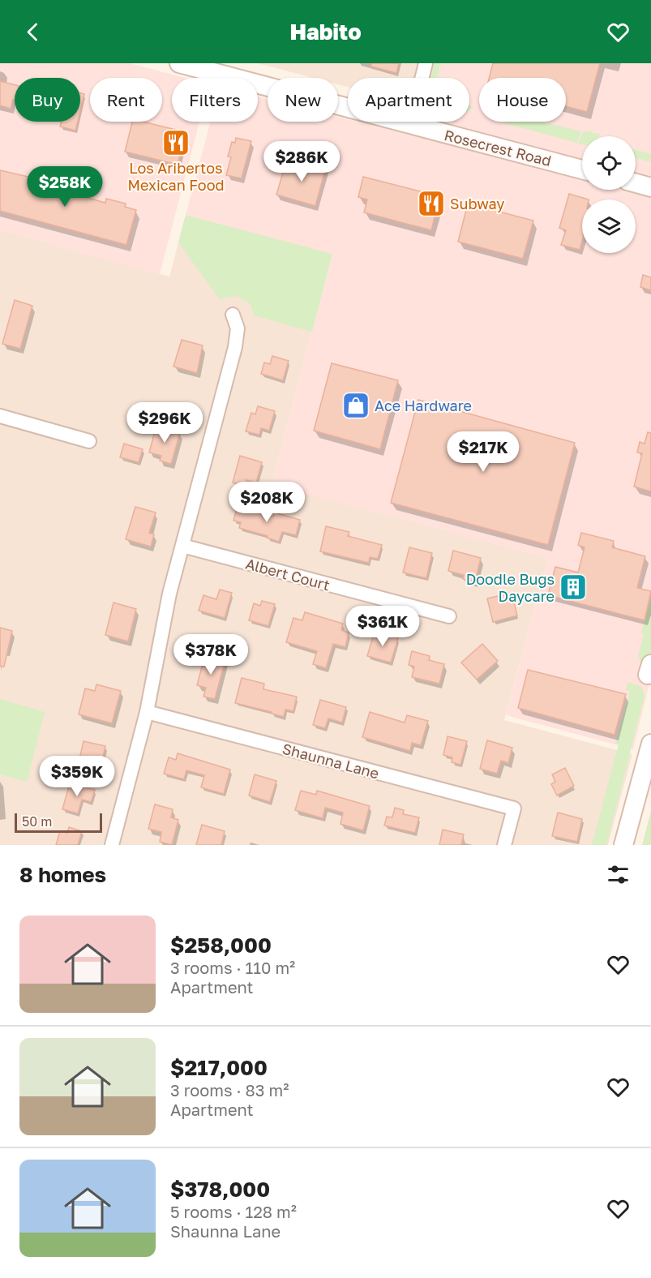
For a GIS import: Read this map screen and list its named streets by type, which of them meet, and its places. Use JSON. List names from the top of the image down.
{
  "streets": {
    "main road": ["Rosecrest Road"],
    "street": ["Albert Court", "Shaunna Lane"]
  },
  "places": {
    "restaurant": ["Los Aribertos Mexican Food", "Subway"],
    "shop": ["Ace Hardware"],
    "building": ["Doodle Bugs Daycare"]
  },
  "scale_bar": "50 m",
  "page": {
    "header": "Habito",
    "chip": [
      "Buy",
      "Rent",
      "Filters",
      "New",
      "Apartment",
      "House"
    ],
    "price": [
      "$286K",
      "$258K",
      "$296K",
      "$217K",
      "$208K",
      "$361K",
      "$378K",
      "$359K"
    ],
    "scale": "50 m",
    "heading": "8 homes",
    "list": [
      {
        "name": "$258,000",
        "note": "3 rooms · 110 m² · Apartment"
      },
      {
        "name": "$217,000",
        "note": "3 rooms · 83 m² · Apartment"
      },
      {
        "name": "$378,000",
        "note": "5 rooms · 128 m² · Shaunna Lane"
      }
    ]
  }
}
